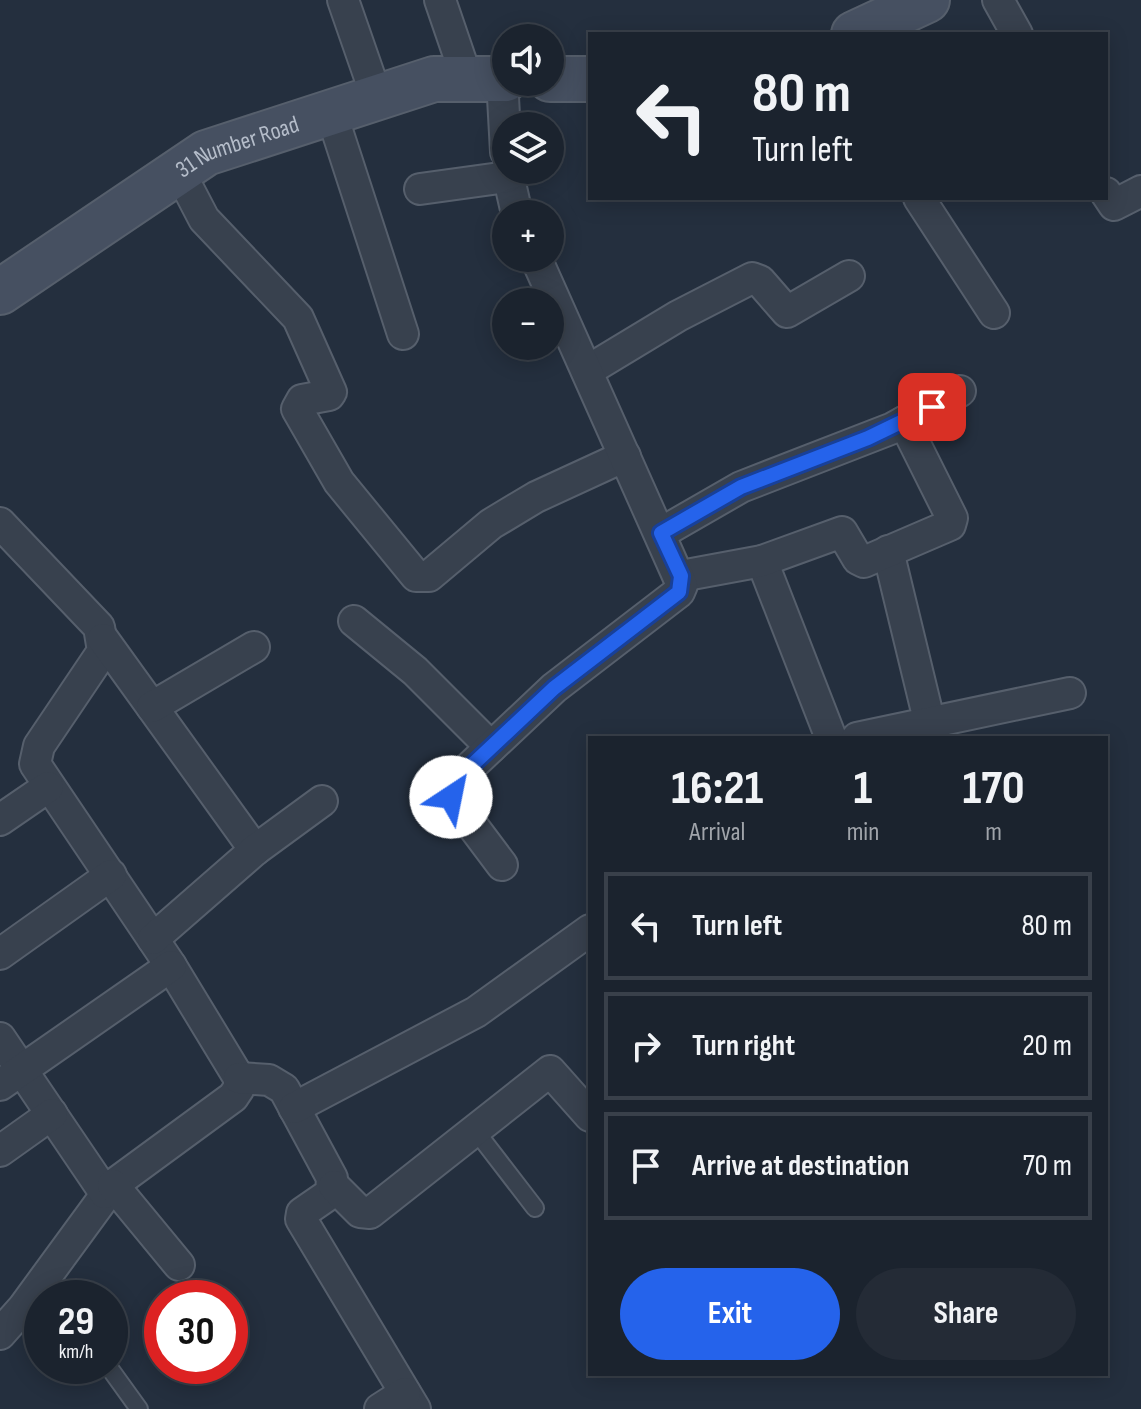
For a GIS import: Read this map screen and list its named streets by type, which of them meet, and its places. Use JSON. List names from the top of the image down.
{
  "streets": {
    "main road": ["31 Number Road"]
  },
  "page": {
    "map_buttons": ["+", "−"],
    "turn": ["80 m", "Turn left"],
    "eta": [
      "16:21",
      "Arrival",
      "1",
      "min",
      "170",
      "m"
    ],
    "list": [
      {
        "name": "Turn left",
        "value": "80 m"
      },
      {
        "name": "Turn right",
        "value": "20 m"
      },
      {
        "name": "Arrive at destination",
        "value": "70 m"
      }
    ],
    "buttons": ["Exit", "Share"],
    "speed": "29 km/h",
    "limit": "30"
  }
}
